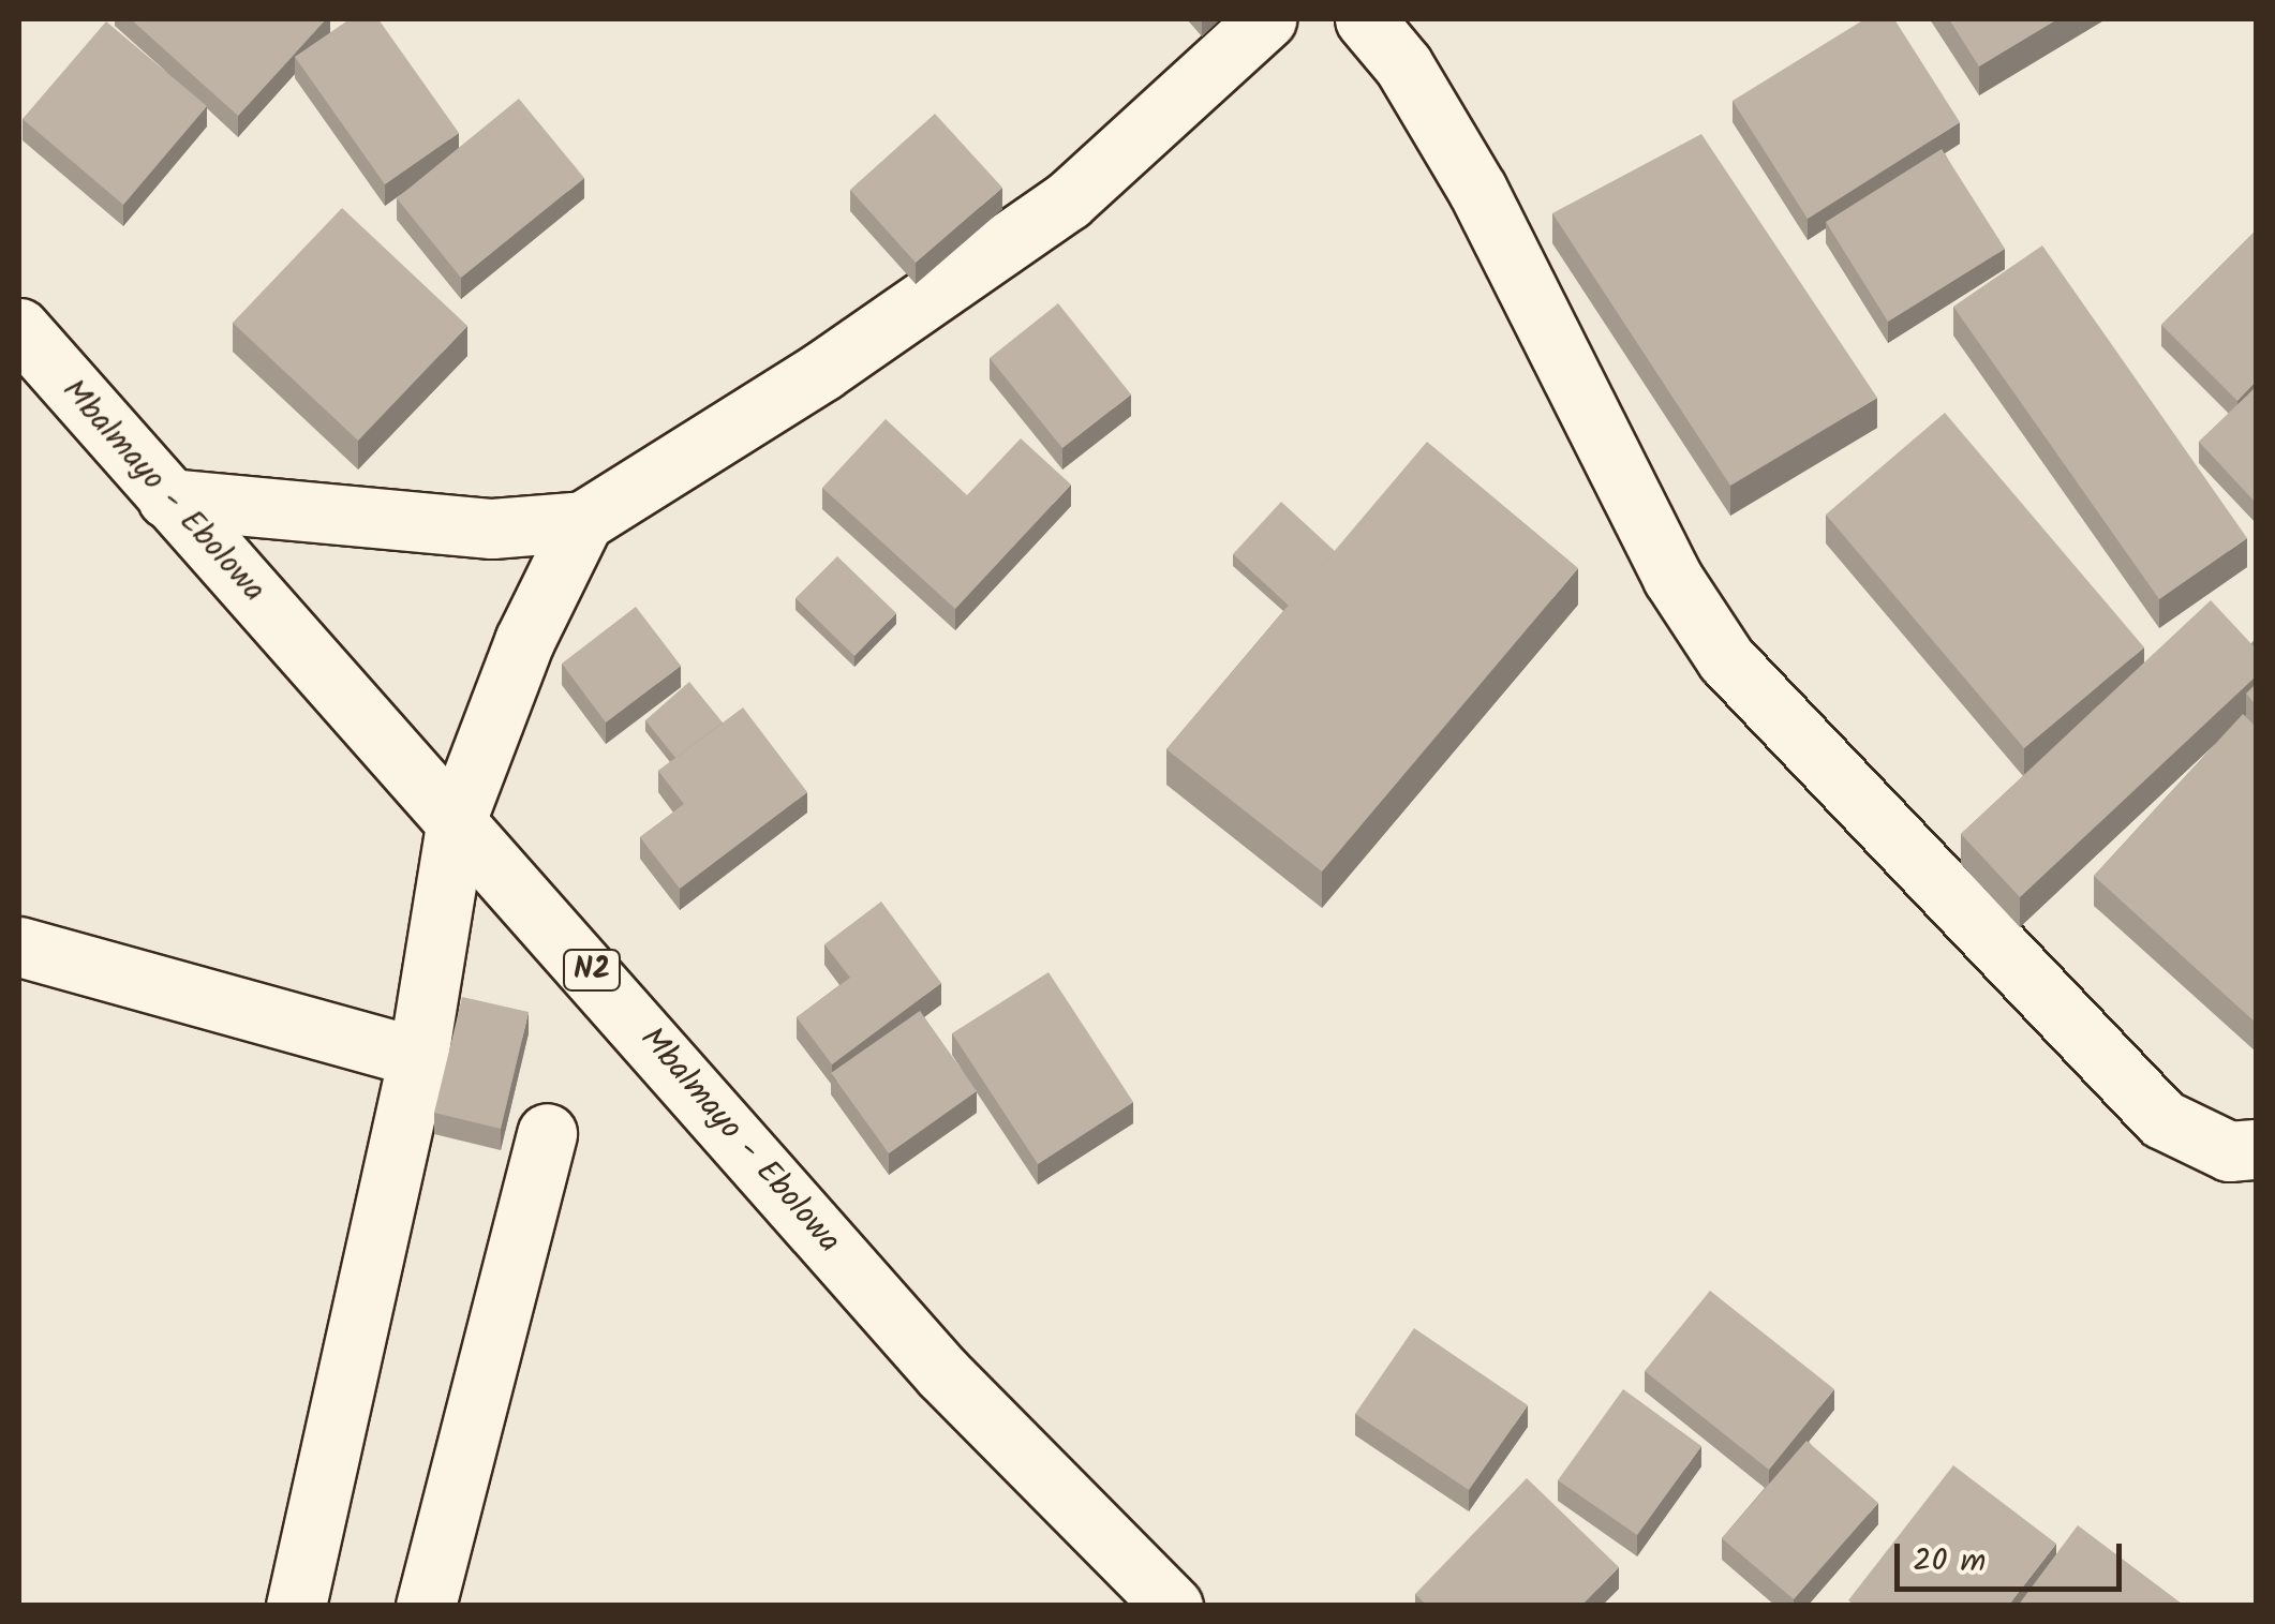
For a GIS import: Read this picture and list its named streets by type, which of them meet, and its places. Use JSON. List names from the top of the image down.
{
  "streets": {
    "main road": ["Mbalmayo - Ebolowa", "N2"]
  },
  "scale_bar": "20 m"
}
